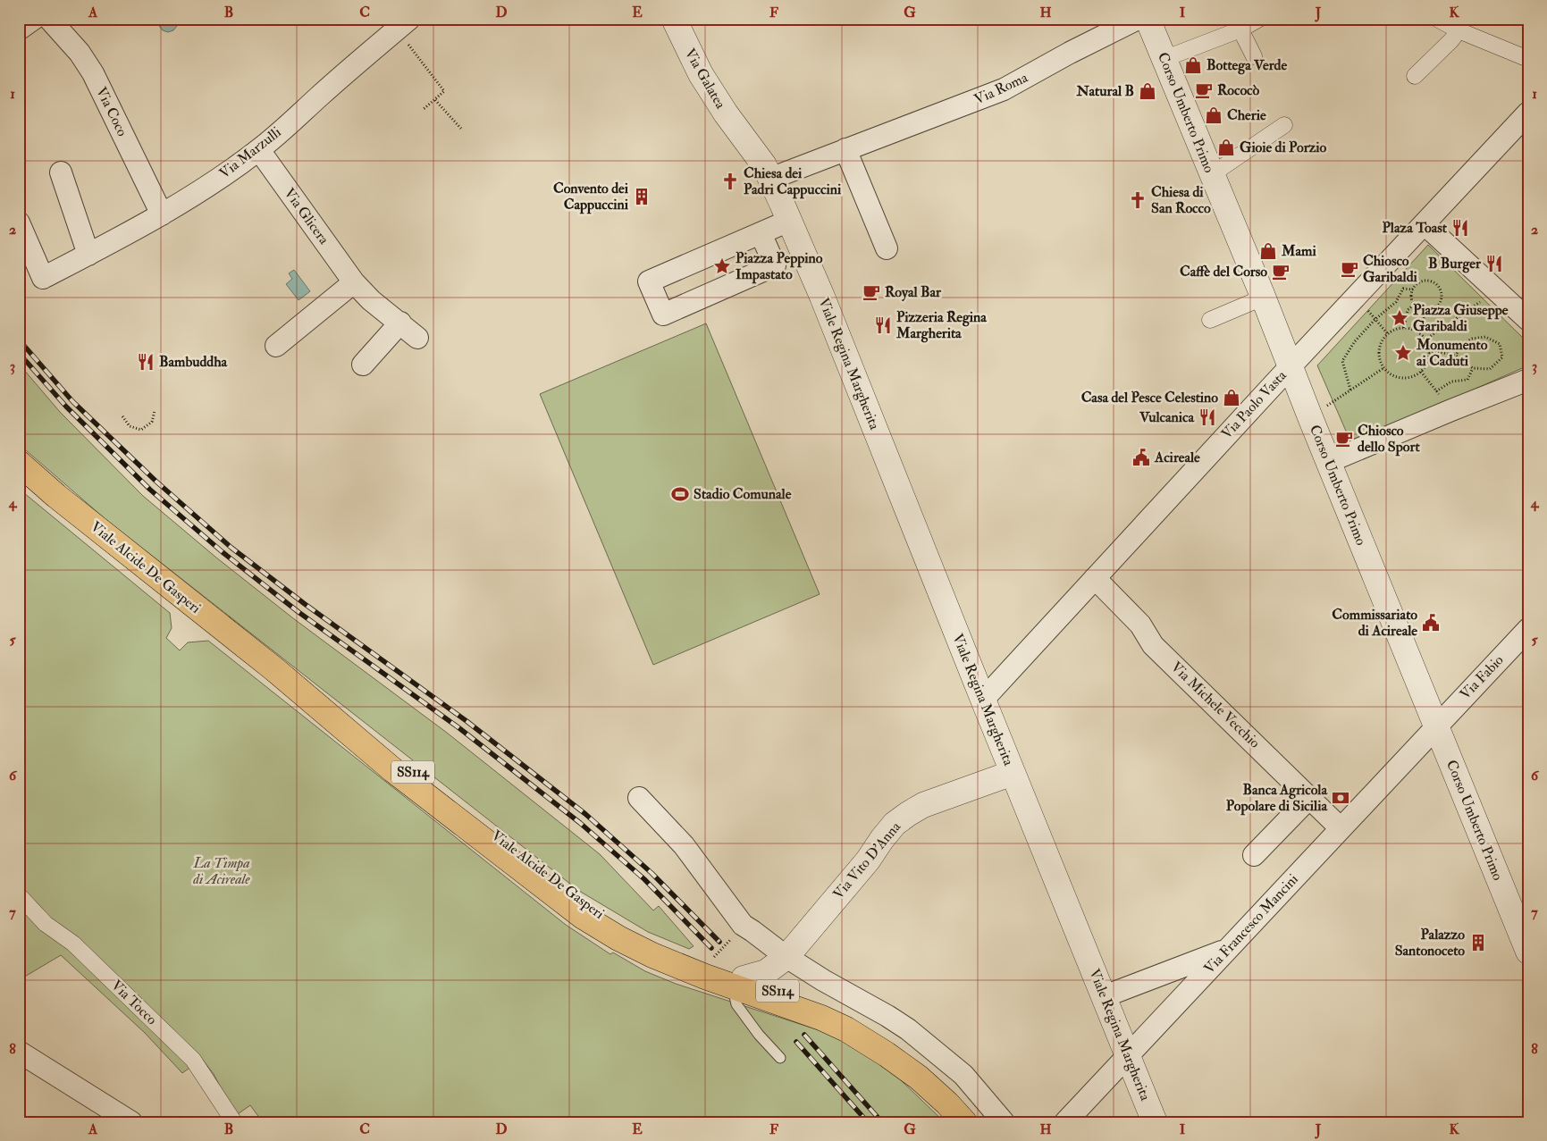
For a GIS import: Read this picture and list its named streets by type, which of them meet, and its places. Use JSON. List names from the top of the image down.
{
  "streets": {
    "main road": ["Viale Alcide De Gasperi", "SS114"],
    "street": [
      "Via Galatea",
      "Via Roma",
      "Via Coco",
      "Corso Umberto Primo",
      "Via Marzulli",
      "Via Glicera",
      "Viale Regina Margherita",
      "Via Paolo Vasta",
      "Via Fabio",
      "Via Michele Vecchio",
      "Via Vito D'Anna",
      "Via Francesco Mancini",
      "Via Tocco"
    ]
  },
  "crossings": [
    ["Via Galatea", "Via Roma"],
    ["Via Galatea", "Viale Regina Margherita"],
    ["Via Roma", "Viale Regina Margherita"],
    ["Via Coco", "Via Marzulli"],
    ["Corso Umberto Primo", "Via Paolo Vasta"],
    ["Corso Umberto Primo", "Via Fabio"],
    ["Corso Umberto Primo", "Via Francesco Mancini"],
    ["Via Marzulli", "Via Glicera"],
    ["Viale Regina Margherita", "Via Paolo Vasta"],
    ["Viale Regina Margherita", "Via Vito D'Anna"],
    ["Viale Regina Margherita", "Via Francesco Mancini"],
    ["Via Paolo Vasta", "Via Michele Vecchio"],
    ["Viale Alcide De Gasperi", "Via Vito D'Anna"],
    ["Via Fabio", "Via Francesco Mancini"],
    ["Via Michele Vecchio", "Via Francesco Mancini"]
  ],
  "parks": ["La Timpa di Acireale"],
  "places": {
    "shop": [
      "Bottega Verde",
      "Natural B",
      "Cherie",
      "Gioie di Porzio",
      "Mami",
      "Casa del Pesce Celestino"
    ],
    "cafe": [
      "Rococò",
      "Chiosco Garibaldi",
      "Caffè del Corso",
      "Royal Bar",
      "Chiosco dello Sport"
    ],
    "church": ["Chiesa dei Padri Cappuccini", "Chiesa di San Rocco"],
    "building": ["Convento dei Cappuccini", "Palazzo Santonoceto"],
    "restaurant": [
      "Plaza Toast",
      "B Burger",
      "Pizzeria Regina Margherita",
      "Bambuddha",
      "Vulcanica"
    ],
    "place": ["Piazza Peppino Impastato", "Piazza Giuseppe Garibaldi", "Monumento ai Caduti"],
    "public building": ["Acireale", "Commissariato di Acireale"],
    "sports": ["Stadio Comunale"],
    "bank": ["Banca Agricola Popolare di Sicilia"]
  },
  "grid": {
    "columns": [
      "A",
      "B",
      "C",
      "D",
      "E",
      "F",
      "G",
      "H",
      "I",
      "J",
      "K"
    ],
    "rows": [
      "1",
      "2",
      "3",
      "4",
      "5",
      "6",
      "7",
      "8"
    ]
  }
}
